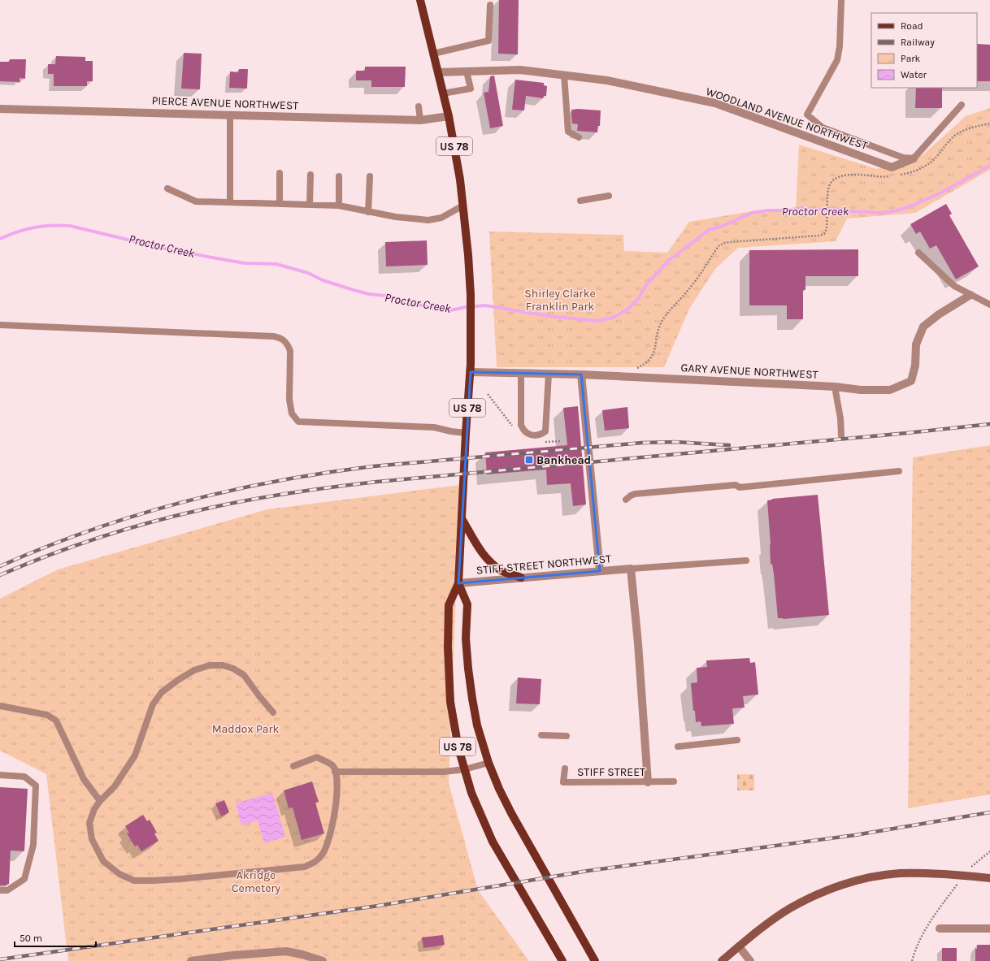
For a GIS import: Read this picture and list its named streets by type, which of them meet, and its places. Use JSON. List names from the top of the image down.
{
  "streets": {
    "main road": ["US 78"],
    "street": [
      "PIERCE AVENUE NORTHWEST",
      "WOODLAND AVENUE NORTHWEST",
      "GARY AVENUE NORTHWEST",
      "STIFF STREET NORTHWEST"
    ],
    "lane": ["STIFF STREET"]
  },
  "crossings": [
    ["PIERCE AVENUE NORTHWEST", "US 78"],
    ["WOODLAND AVENUE NORTHWEST", "US 78"],
    ["US 78", "GARY AVENUE NORTHWEST"],
    ["US 78", "STIFF STREET NORTHWEST"]
  ],
  "water": ["Proctor Creek"],
  "parks": ["Shirley Clarke Franklin Park", "Maddox Park", "Akridge Cemetery"],
  "places": {
    "transit": ["Bankhead"]
  },
  "legend": [
    "Road",
    "Railway",
    "Park",
    "Water"
  ],
  "scale_bar": "50 m"
}
